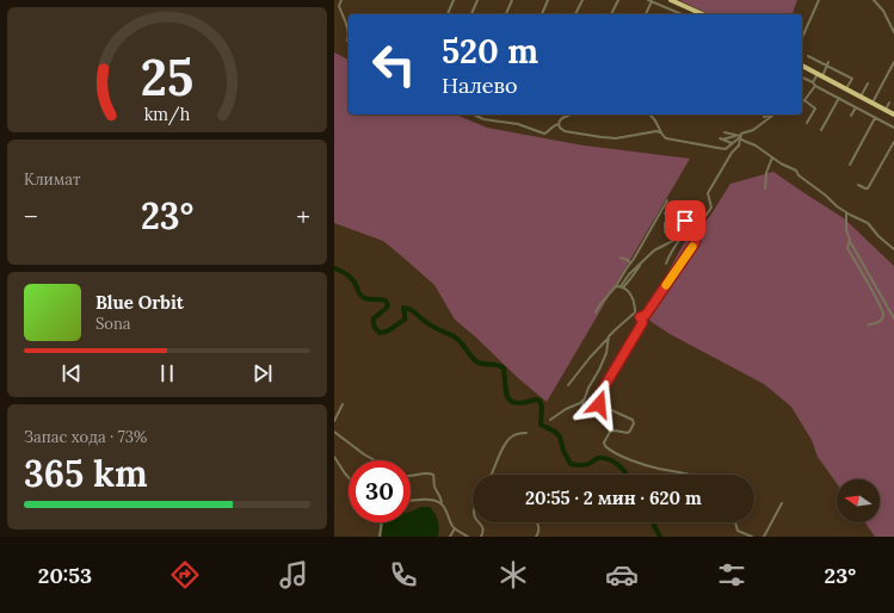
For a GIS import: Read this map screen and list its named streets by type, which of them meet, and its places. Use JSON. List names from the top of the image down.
{
  "north": "left",
  "page": {
    "turn": ["520 m", "Налево"],
    "tile": [
      "Климат",
      ["Запас хода · 73%", "365 km"]
    ],
    "heat": ["−", "23°", "+"],
    "song": ["Blue Orbit", "Sona"],
    "limit": "30",
    "trip": "20:55 · 2 мин · 620 m",
    "tabs": ["20:53", "23°"],
    "gauge": ["25", "km/h"]
  }
}
